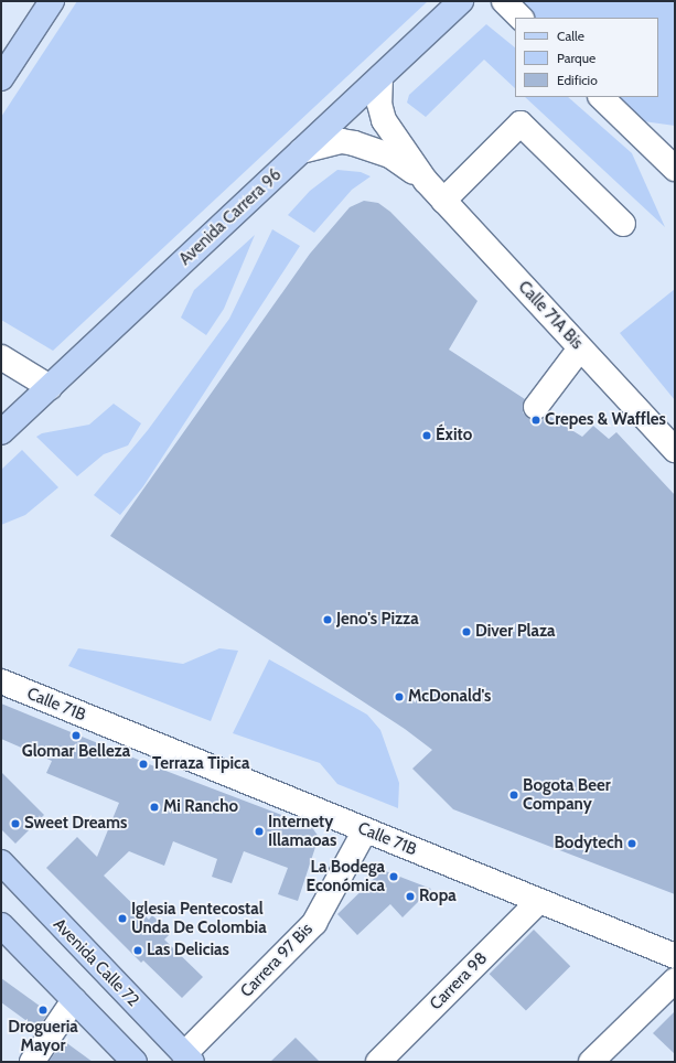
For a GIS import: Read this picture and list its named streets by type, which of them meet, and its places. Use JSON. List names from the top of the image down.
{
  "streets": {
    "main road": ["Avenida Carrera 96", "Avenida Calle 72"],
    "street": [
      "Calle 71A Bis",
      "Calle 71B",
      "Carrera 97 Bis",
      "Carrera 98"
    ]
  },
  "crossings": [
    ["Avenida Carrera 96", "Calle 71A Bis"],
    ["Calle 71B", "Carrera 97 Bis"],
    ["Calle 71B", "Carrera 98"],
    ["Carrera 97 Bis", "Avenida Calle 72"]
  ],
  "places": [
    "Crepes & Waffles",
    "Éxito",
    "Jeno's Pizza",
    "Diver Plaza",
    "McDonald's",
    "Glomar Belleza",
    "Terraza Tipica",
    "Bogota Beer Company",
    "Mi Rancho",
    "Sweet Dreams",
    "Internety Illamaoas",
    "Bodytech",
    "La Bodega Económica",
    "Ropa",
    "Iglesia Pentecostal Unda De Colombia",
    "Las Delicias",
    "Drogueria Mayor"
  ],
  "legend": ["Calle", "Parque", "Edificio"]
}
